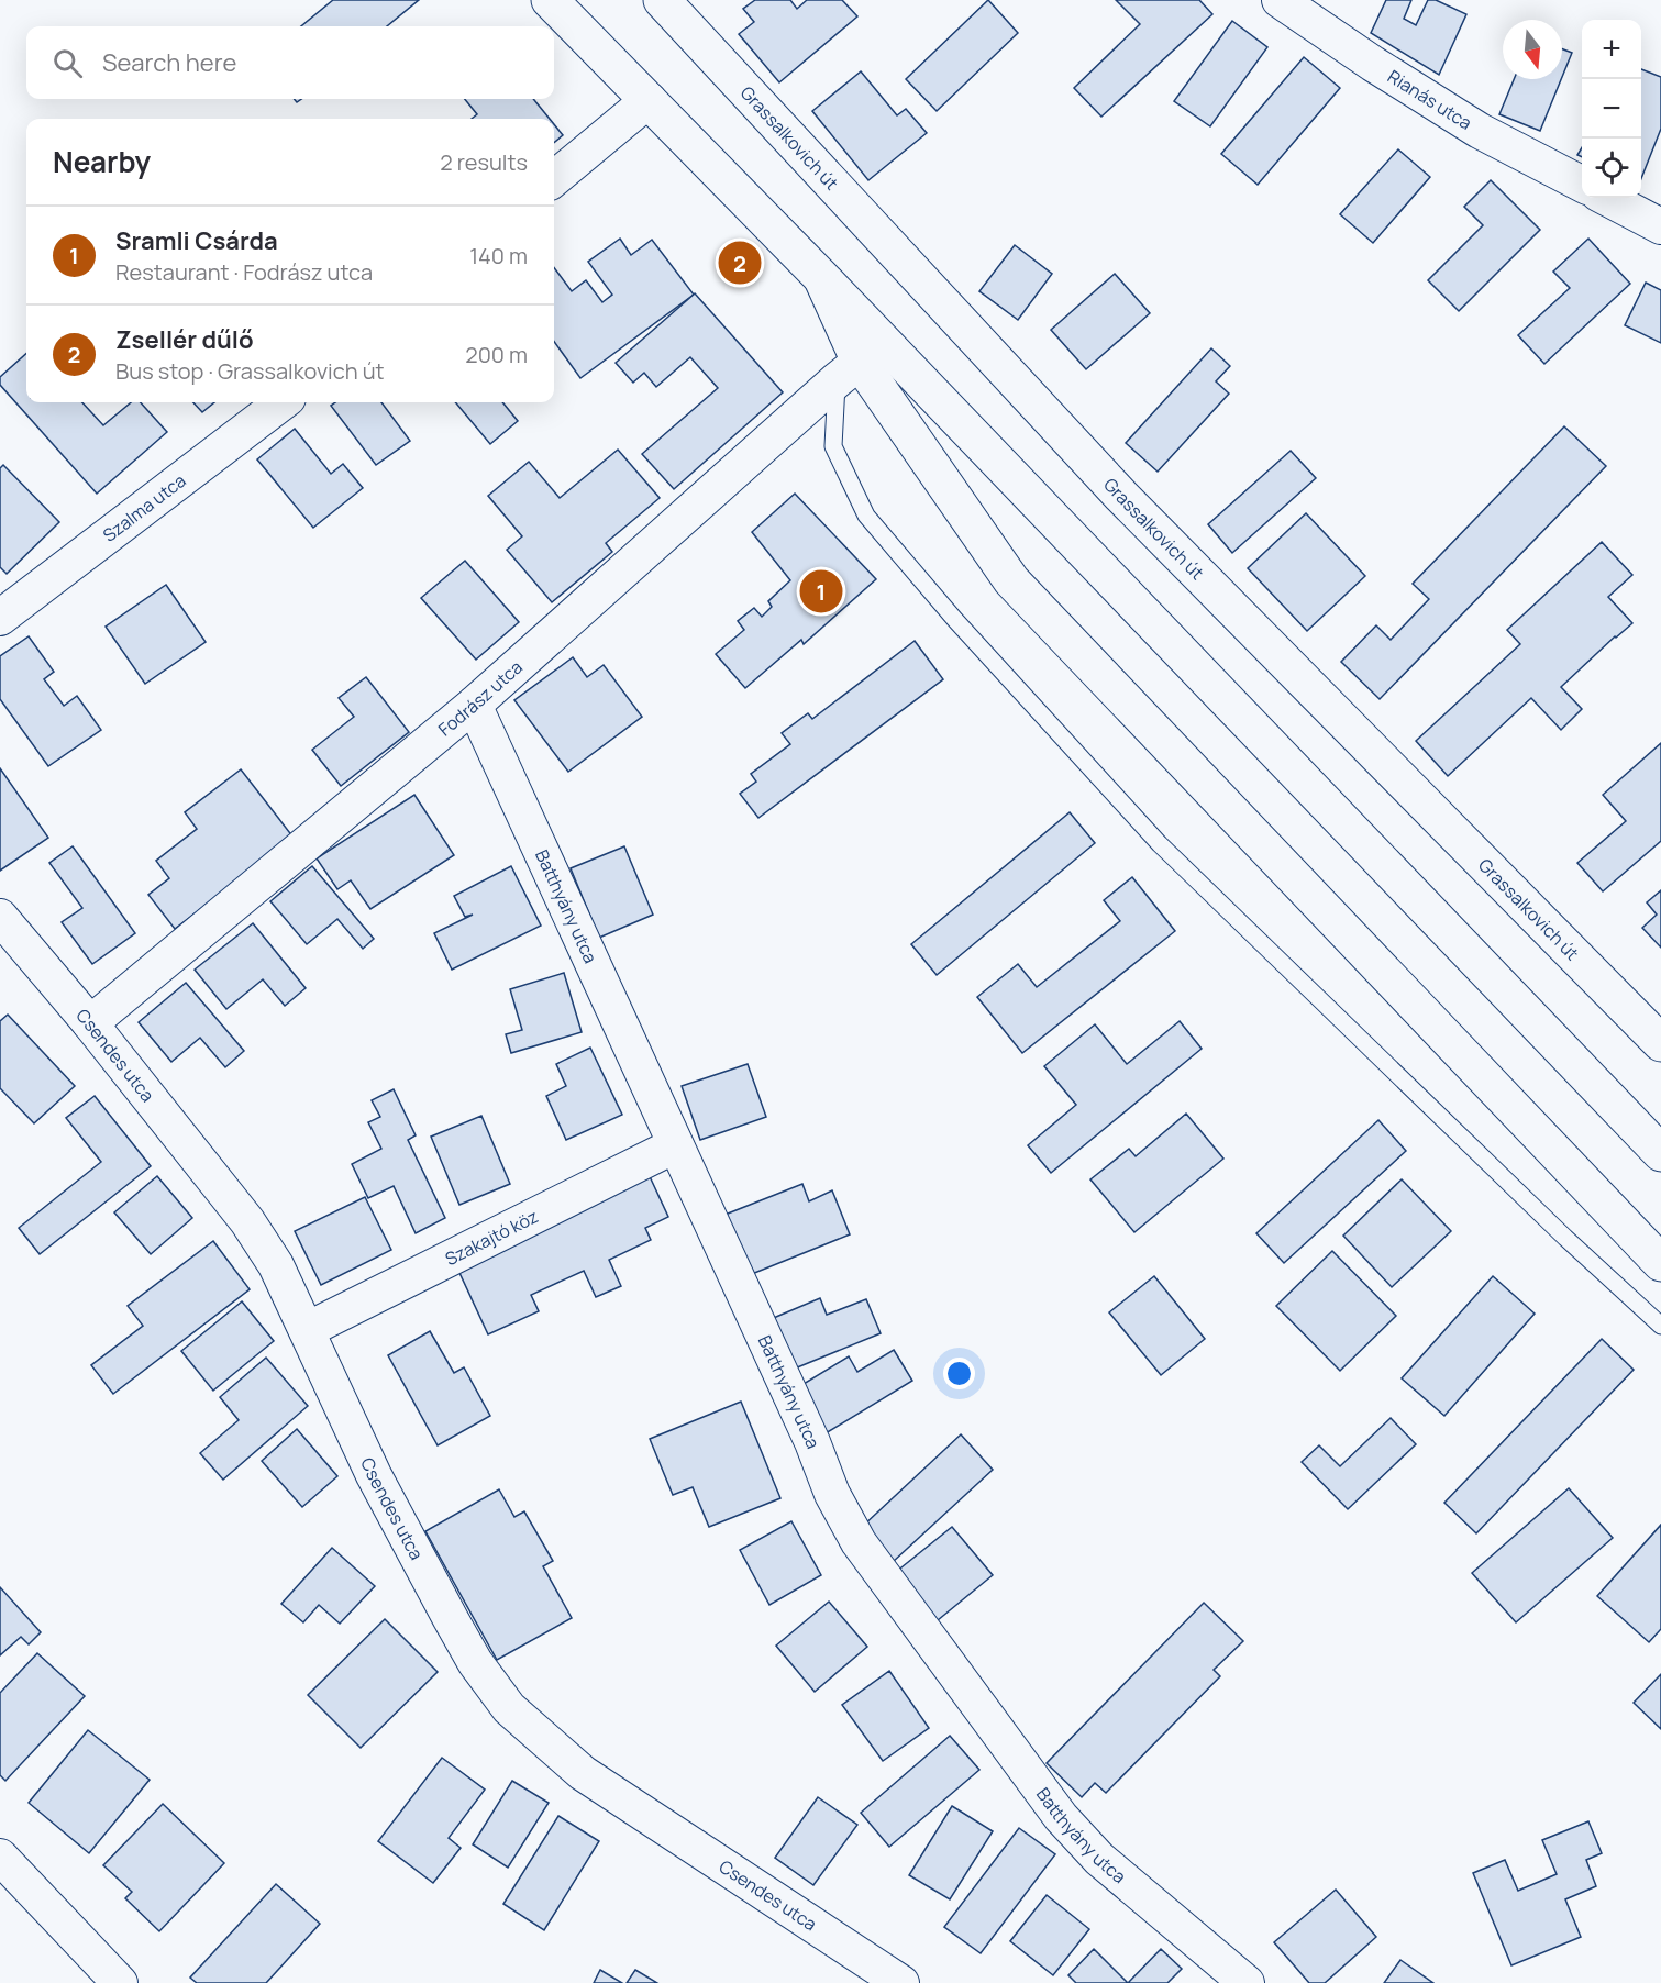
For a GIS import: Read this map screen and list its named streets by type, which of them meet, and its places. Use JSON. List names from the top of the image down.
{
  "streets": {
    "street": [
      "Rianás utca",
      "Grassalkovich út",
      "Szalma utca",
      "Fodrász utca",
      "Batthyány utca",
      "Csendes utca",
      "Szakajtó köz"
    ]
  },
  "crossings": [
    ["Fodrász utca", "Batthyány utca"],
    ["Fodrász utca", "Csendes utca"],
    ["Batthyány utca", "Szakajtó köz"],
    ["Csendes utca", "Szakajtó köz"]
  ],
  "north": "bottom",
  "page": {
    "map_buttons": ["+", "−"],
    "search": "Search here",
    "heading": ["Nearby", "2 results"],
    "list": [
      {
        "mark": "1",
        "name": "Sramli Csárda",
        "note": "Restaurant · Fodrász utca",
        "value": "140 m"
      },
      {
        "mark": "2",
        "name": "Zsellér dűlő",
        "note": "Bus stop · Grassalkovich út",
        "value": "200 m"
      }
    ],
    "pins": ["2", "1"]
  }
}
